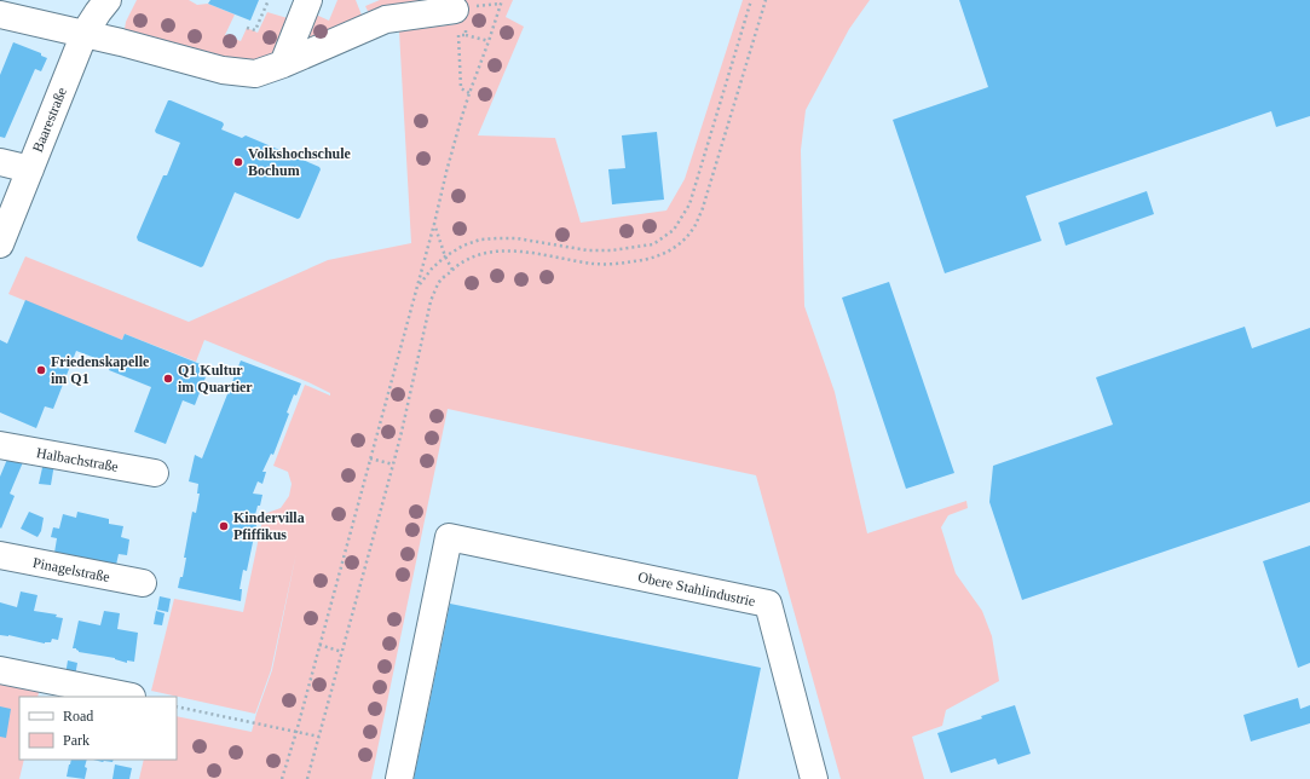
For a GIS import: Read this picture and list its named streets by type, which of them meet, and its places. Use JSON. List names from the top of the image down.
{
  "streets": {
    "street": [
      "Baarestraße",
      "Halbachstraße",
      "Pinagelstraße",
      "Obere Stahlindustrie"
    ]
  },
  "places": [
    "Volkshochschule Bochum",
    "Friedenskapelle im Q1",
    "Q1 Kultur im Quartier",
    "Kindervilla Pfiffikus"
  ],
  "legend": ["Road", "Park"]
}
